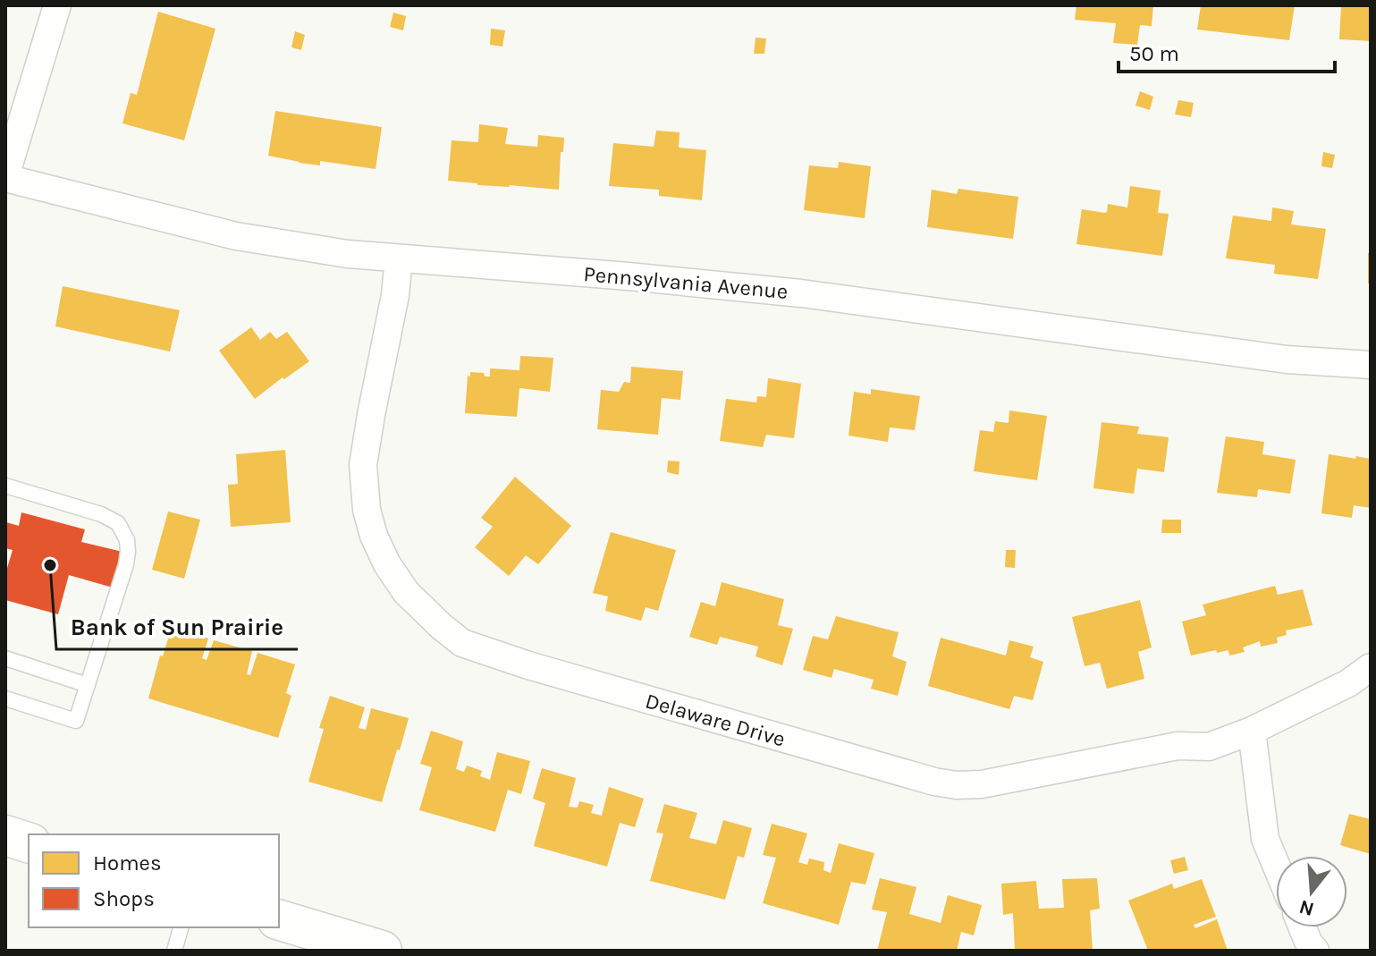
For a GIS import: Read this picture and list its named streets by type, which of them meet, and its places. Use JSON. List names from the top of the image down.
{
  "streets": {
    "street": ["Pennsylvania Avenue", "Delaware Drive"]
  },
  "crossings": [
    ["Pennsylvania Avenue", "Delaware Drive"]
  ],
  "places": ["Bank of Sun Prairie"],
  "legend": ["Homes", "Shops"],
  "scale_bar": "50 m",
  "north": "bottom"
}
